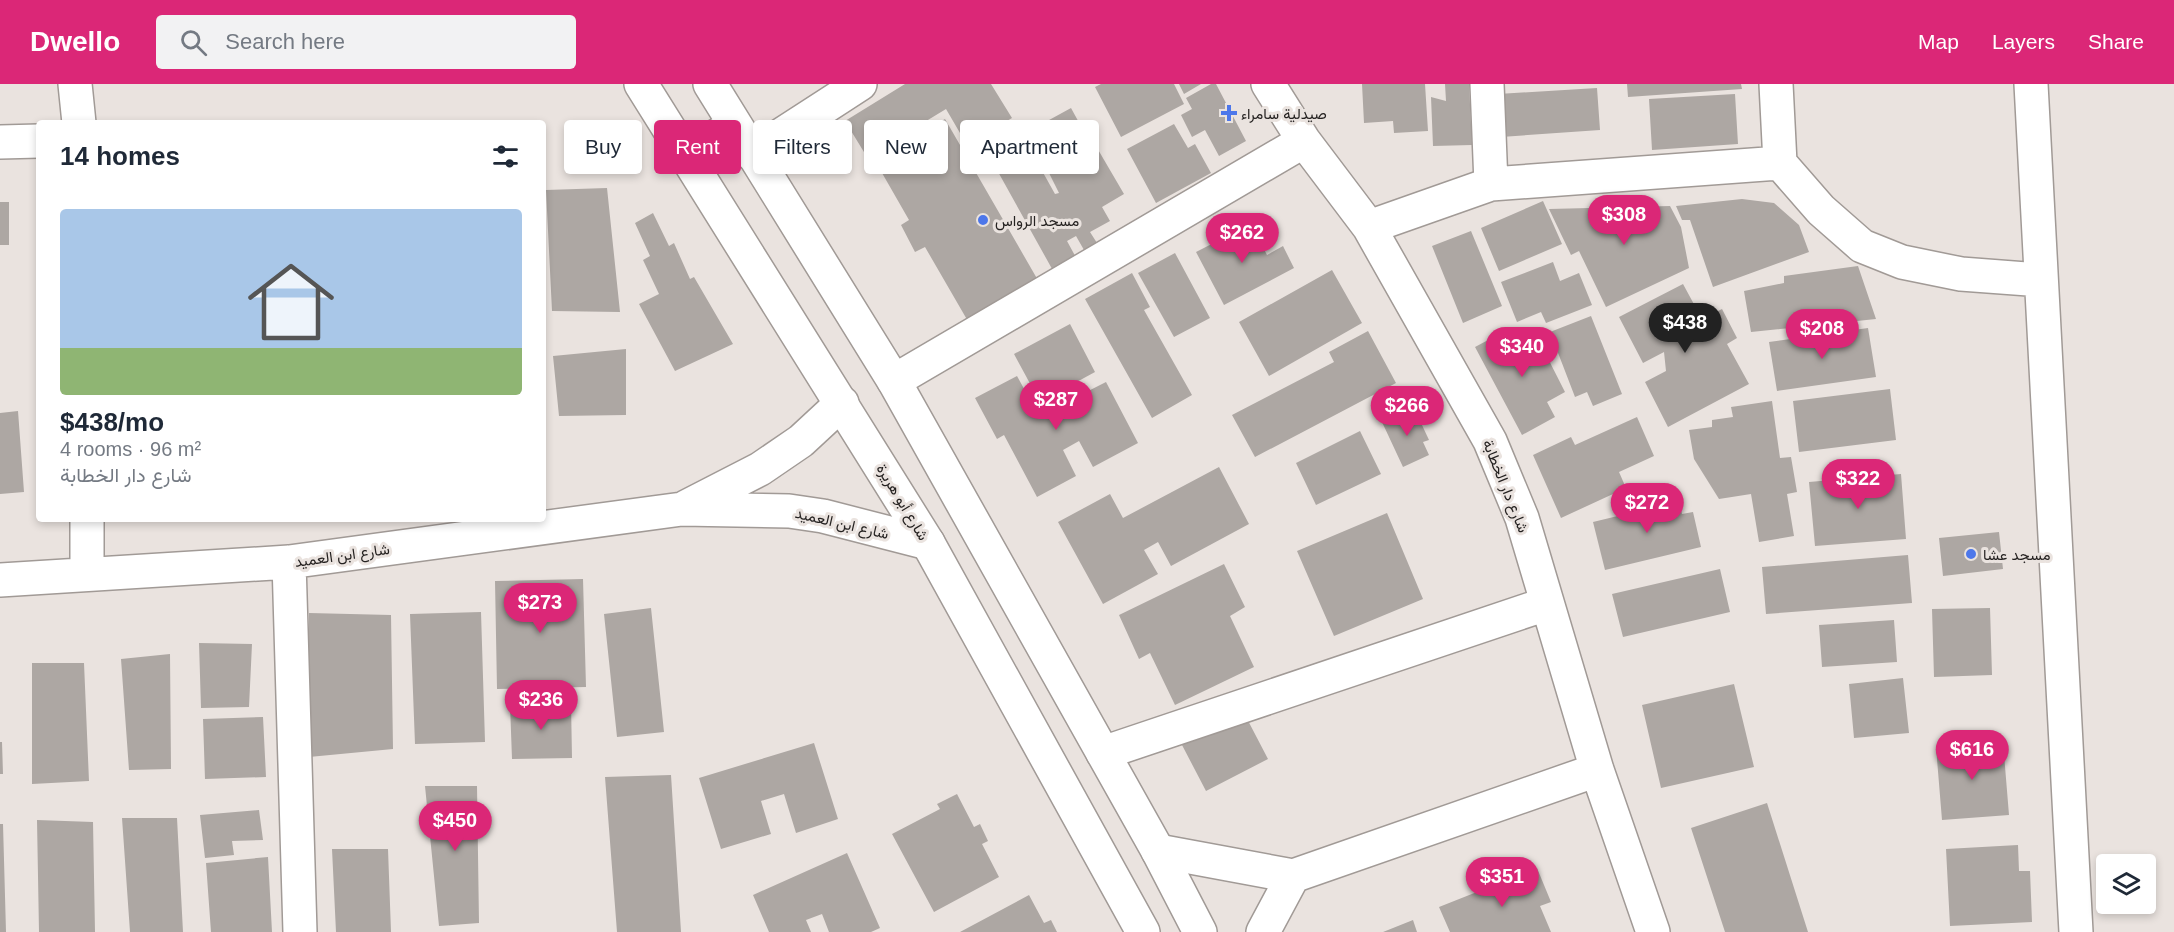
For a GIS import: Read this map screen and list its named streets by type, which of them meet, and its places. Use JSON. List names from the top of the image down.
{
  "streets": {
    "main road": ["شارع دار الخطابة", "شارع أبو هريرة", "شارع ابن العميد"]
  },
  "crossings": [
    ["شارع أبو هريرة", "شارع ابن العميد"]
  ],
  "places": {
    "health": ["صيدلية سامراء"],
    "other": ["مسجد الرواس", "مسجد عشا"]
  },
  "page": {
    "header": "Dwello",
    "search": "Search here",
    "nav": ["Map", "Layers", "Share"],
    "chip": [
      "Buy",
      "Rent",
      "Filters",
      "New",
      "Apartment"
    ],
    "heading": "14 homes",
    "list": [
      {
        "name": "$438/mo",
        "note": "4 rooms · 96 m² · شارع دار الخطابة"
      }
    ],
    "price": [
      "$308",
      "$262",
      "$438",
      "$208",
      "$340",
      "$287",
      "$266",
      "$322",
      "$272",
      "$273",
      "$236",
      "$616",
      "$450",
      "$351"
    ]
  }
}
